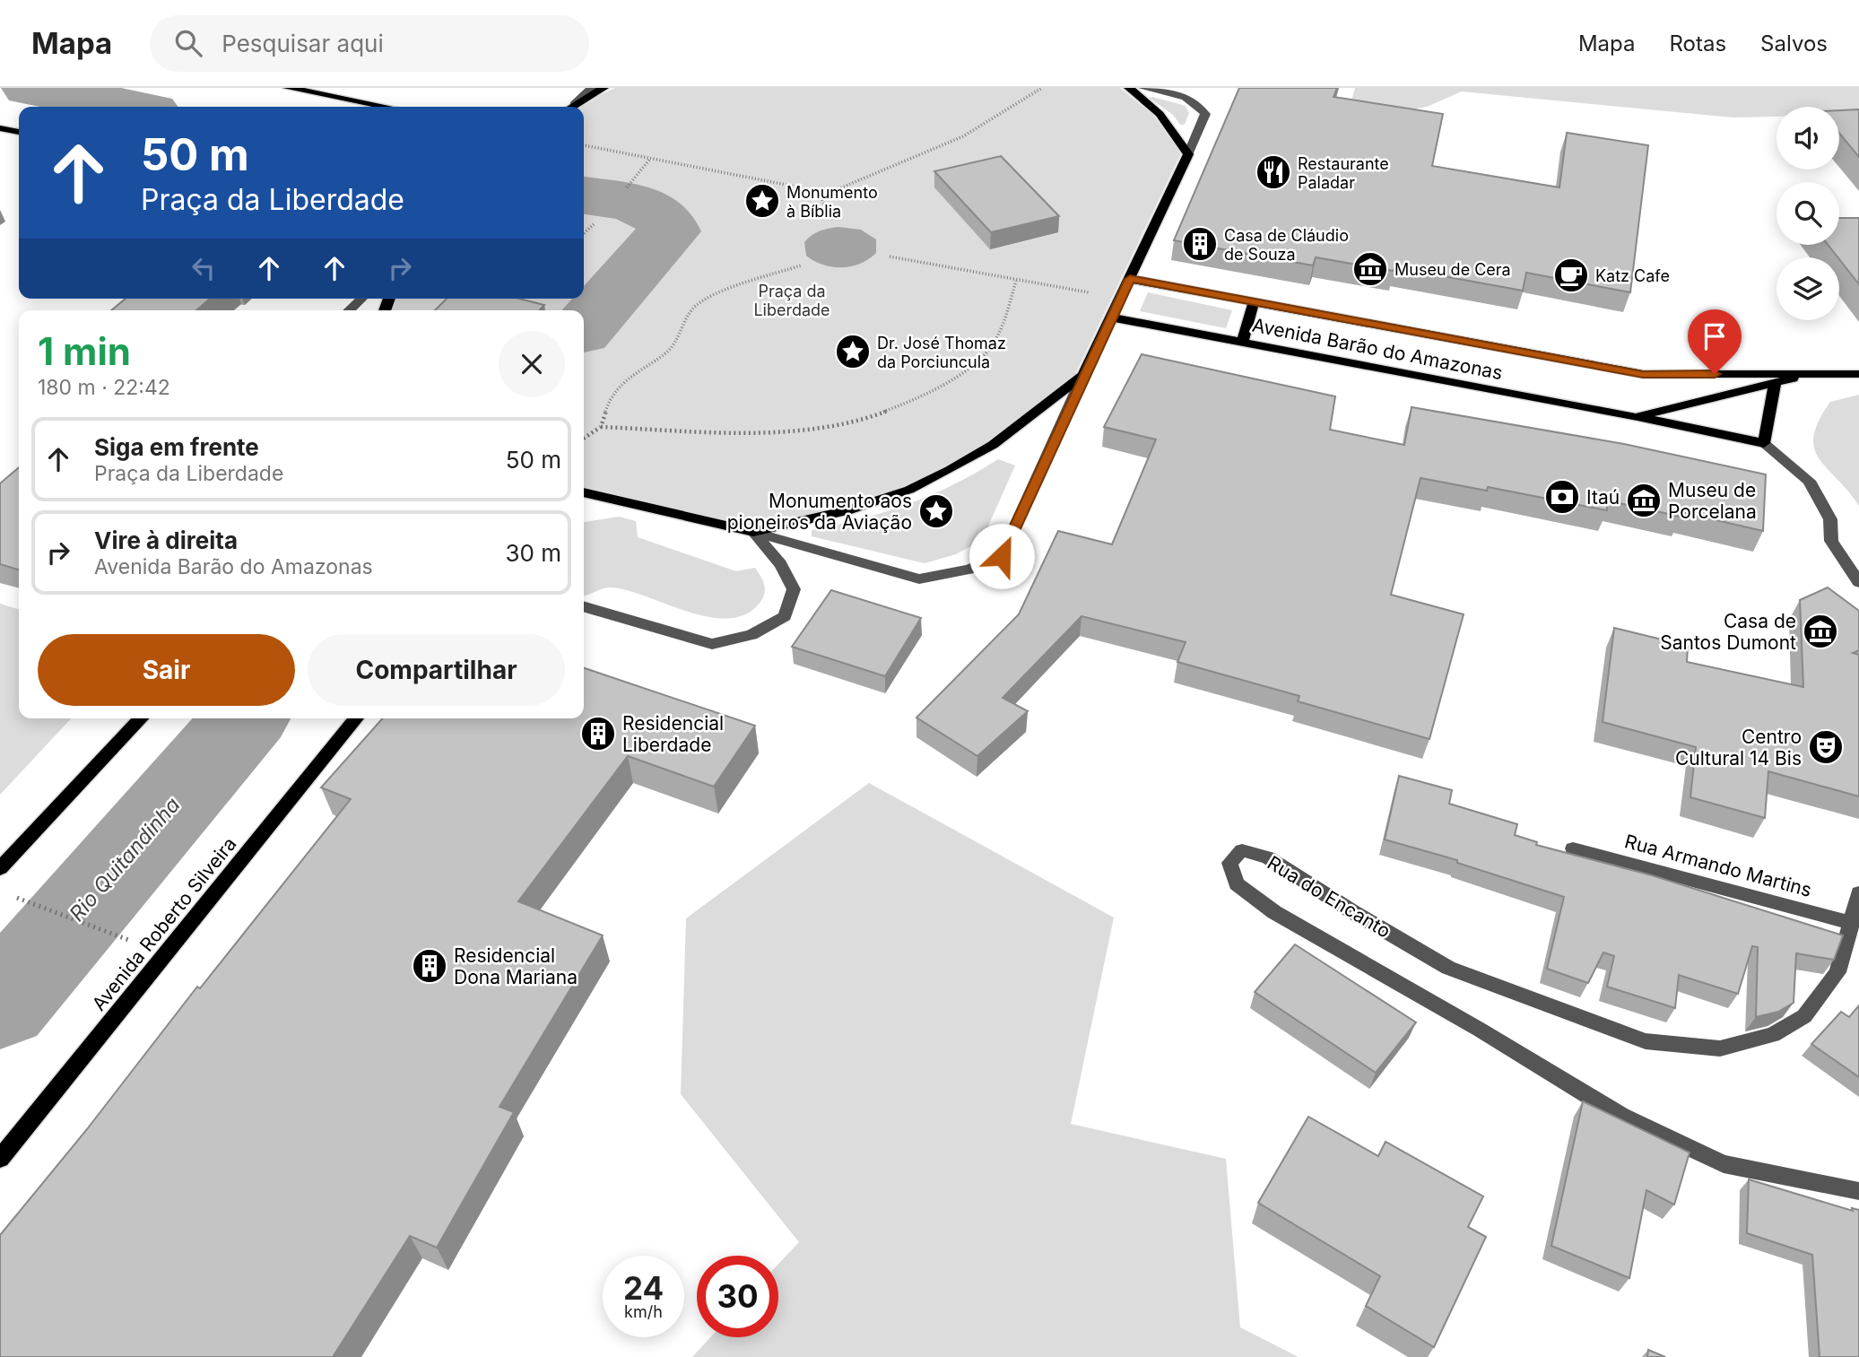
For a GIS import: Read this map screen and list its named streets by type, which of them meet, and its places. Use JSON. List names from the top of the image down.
{
  "streets": {
    "main road": ["Avenida Barão do Amazonas", "Avenida Roberto Silveira"],
    "street": ["Rua Armando Martins", "Rua do Encanto"]
  },
  "crossings": [
    ["Rua Armando Martins", "Rua do Encanto"]
  ],
  "water": ["Rio Quitandinha"],
  "parks": ["Praça da Liberdade"],
  "places": {
    "restaurant": ["Restaurante Paladar"],
    "place": ["Monumento à Bíblia", "Dr. José Thomaz da Porciuncula", "Monumento aos pioneiros da Aviação"],
    "building": ["Casa de Cláudio de Souza", "Residencial Liberdade", "Residencial Dona Mariana"],
    "museum": ["Museu de Cera", "Museu de Porcelana", "Casa de Santos Dumont"],
    "cafe": ["Katz Cafe"],
    "bank": ["Itaú"],
    "theatre": ["Centro Cultural 14 Bis"]
  },
  "page": {
    "header": "Mapa",
    "search": "Pesquisar aqui",
    "nav": ["Mapa", "Rotas", "Salvos"],
    "turn": ["50 m", "Praça da Liberdade"],
    "heading": ["1 min", "180 m · 22:42"],
    "list": [
      {
        "name": "Siga em frente",
        "note": "Praça da Liberdade",
        "value": "50 m"
      },
      {
        "name": "Vire à direita",
        "note": "Avenida Barão do Amazonas",
        "value": "30 m"
      }
    ],
    "buttons": ["Sair", "Compartilhar"],
    "speed": "24 km/h",
    "limit": "30"
  }
}
